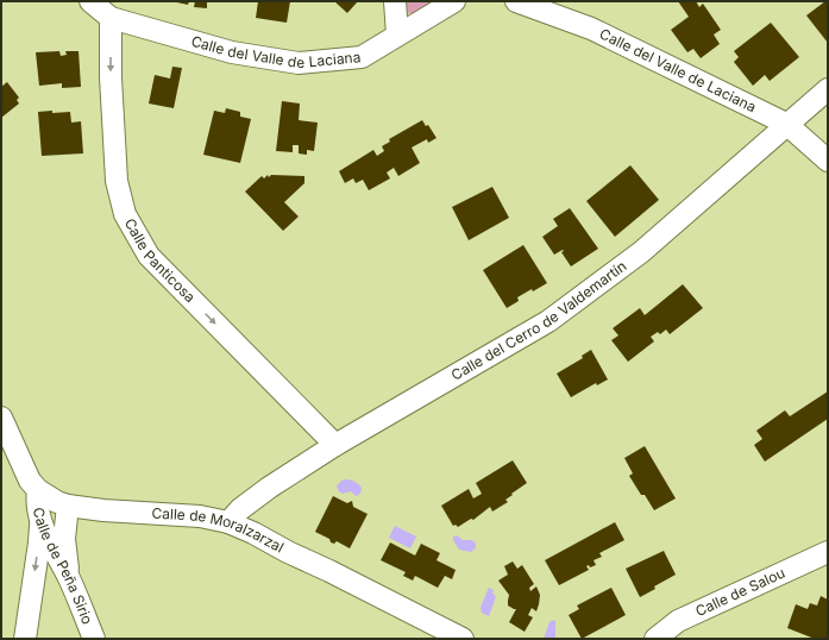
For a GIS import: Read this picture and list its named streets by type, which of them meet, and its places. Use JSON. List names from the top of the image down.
{
  "streets": {
    "street": [
      "Calle del Valle de Laciana",
      "Calle Panticosa",
      "Calle del Cerro de Valdemartín",
      "Calle de Moralzarzal",
      "Calle de Peña Sirio",
      "Calle de Salou"
    ]
  },
  "crossings": [
    ["Calle del Valle de Laciana", "Calle Panticosa"],
    ["Calle del Valle de Laciana", "Calle del Cerro de Valdemartín"],
    ["Calle Panticosa", "Calle del Cerro de Valdemartín"],
    ["Calle del Cerro de Valdemartín", "Calle de Moralzarzal"],
    ["Calle de Moralzarzal", "Calle de Peña Sirio"]
  ],
  "one_way": ["Calle Panticosa"]
}
